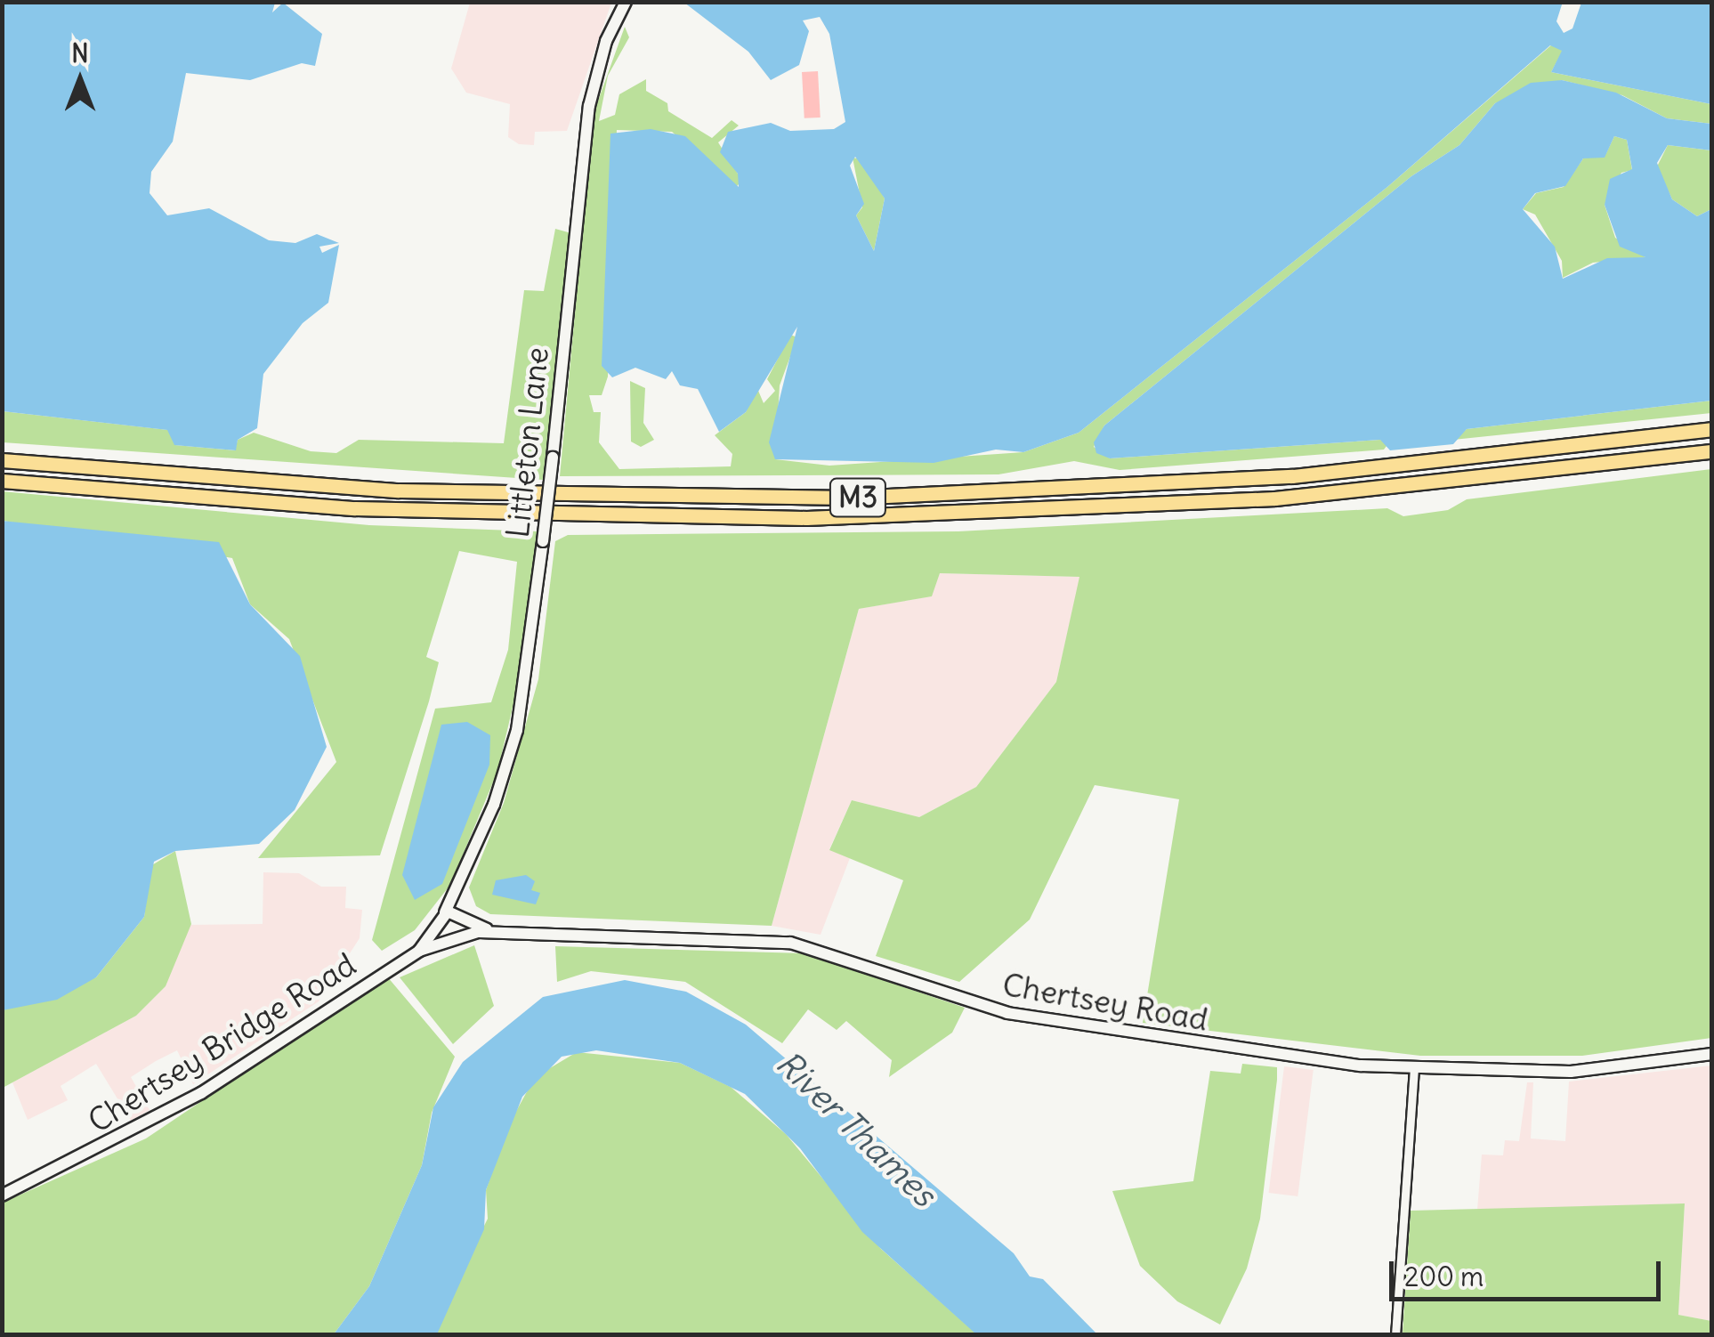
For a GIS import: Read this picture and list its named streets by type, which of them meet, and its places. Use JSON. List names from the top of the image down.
{
  "streets": {
    "highway": ["M3"],
    "main road": ["Littleton Lane", "Chertsey Road", "Chertsey Bridge Road"]
  },
  "crossings": [
    ["Littleton Lane", "Chertsey Bridge Road"],
    ["Chertsey Road", "Chertsey Bridge Road"]
  ],
  "water": ["River Thames"],
  "scale_bar": "200 m",
  "north": "top"
}
